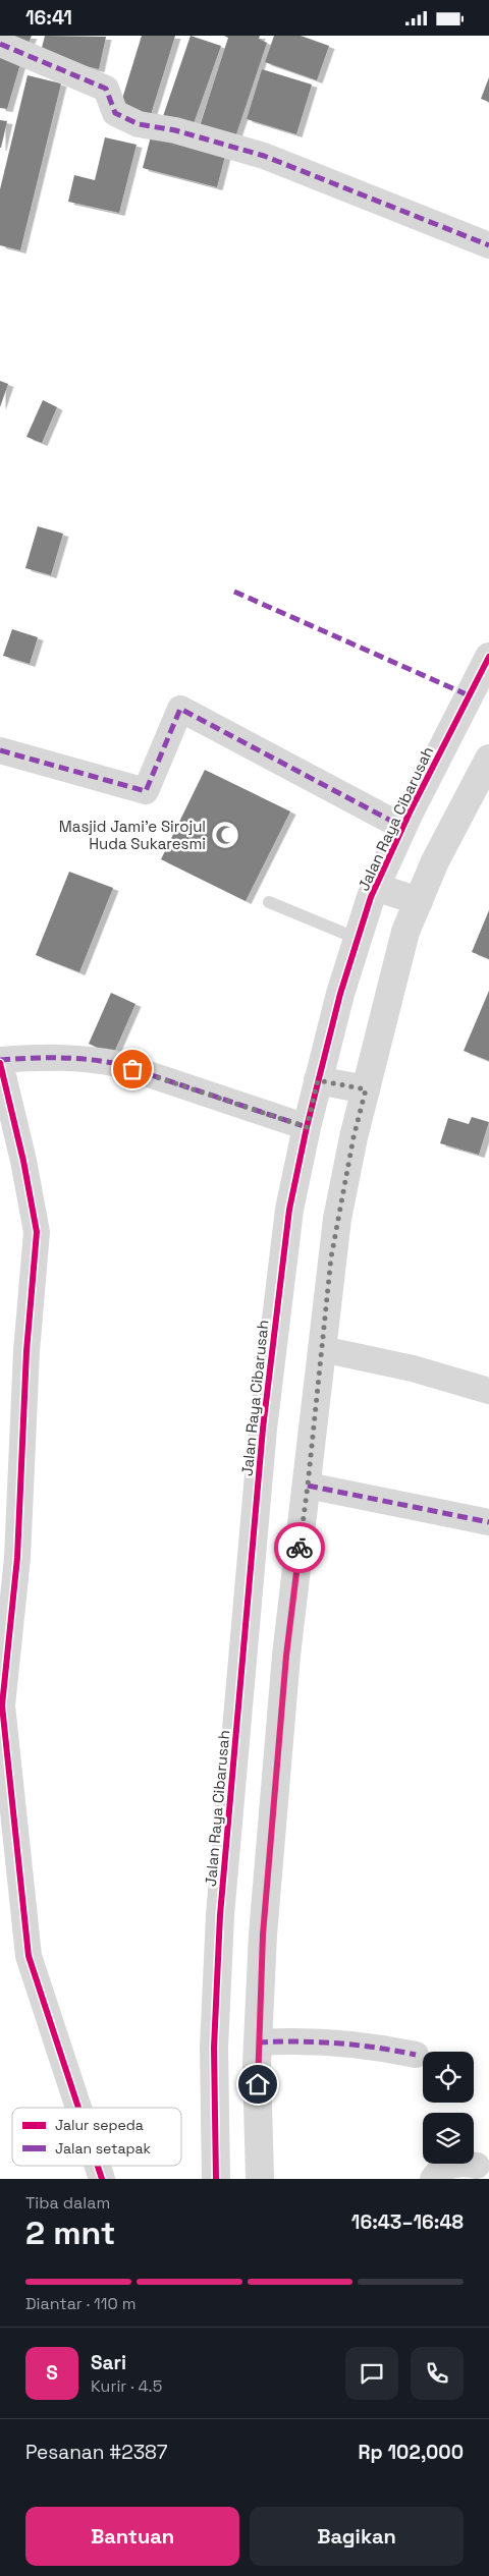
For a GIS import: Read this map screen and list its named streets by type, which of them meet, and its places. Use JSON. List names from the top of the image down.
{
  "streets": {
    "street": ["Jalan Raya Cibarusah"]
  },
  "places": {
    "mosque": ["Masjid Jami'e Sirojul Huda Sukaresmi"]
  },
  "legend": ["Jalur sepeda", "Jalan setapak"],
  "page": {
    "status": "16:41",
    "heading": ["2 mnt", "Tiba dalam", "16:43–16:48"],
    "panel": [
      "Sari",
      "Kurir · 4.5",
      "Pesanan #2387",
      "Rp 102,000"
    ],
    "bar": "Diantar · 110 m",
    "round": "S",
    "buttons": ["Bantuan", "Bagikan"]
  }
}
